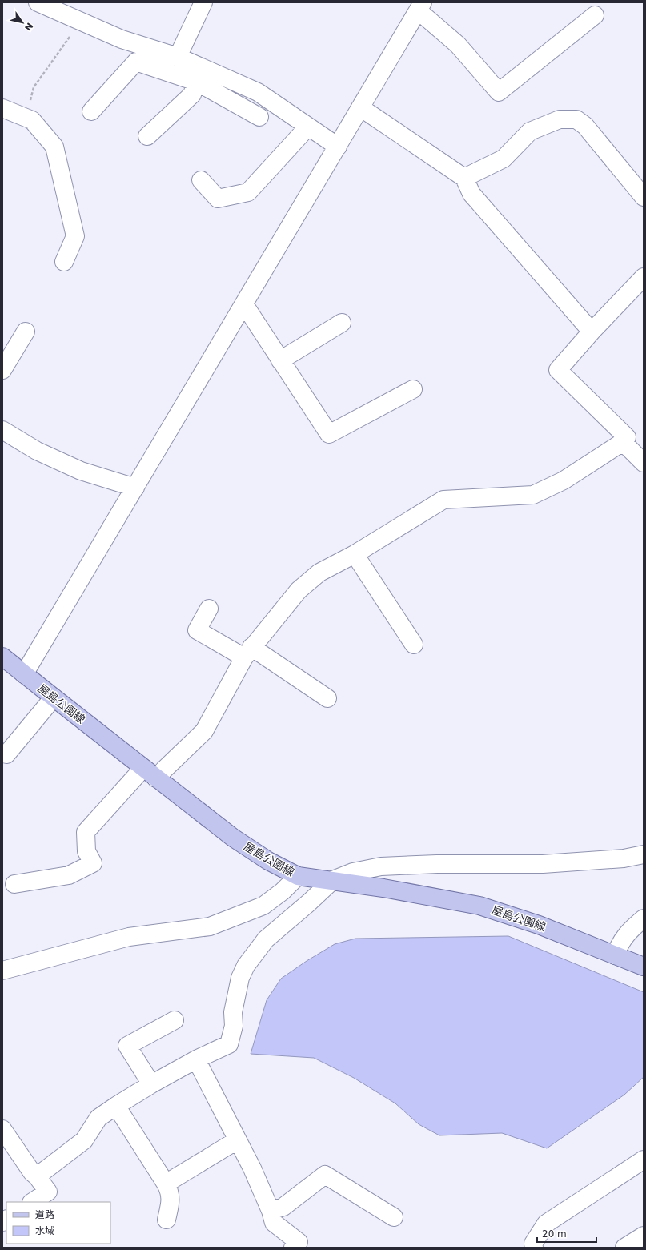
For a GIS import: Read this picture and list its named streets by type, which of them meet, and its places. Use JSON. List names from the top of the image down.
{
  "streets": {
    "main road": ["屋島公園線"]
  },
  "legend": ["道路", "水域"],
  "scale_bar": "20 m",
  "north": "bottom right"
}
